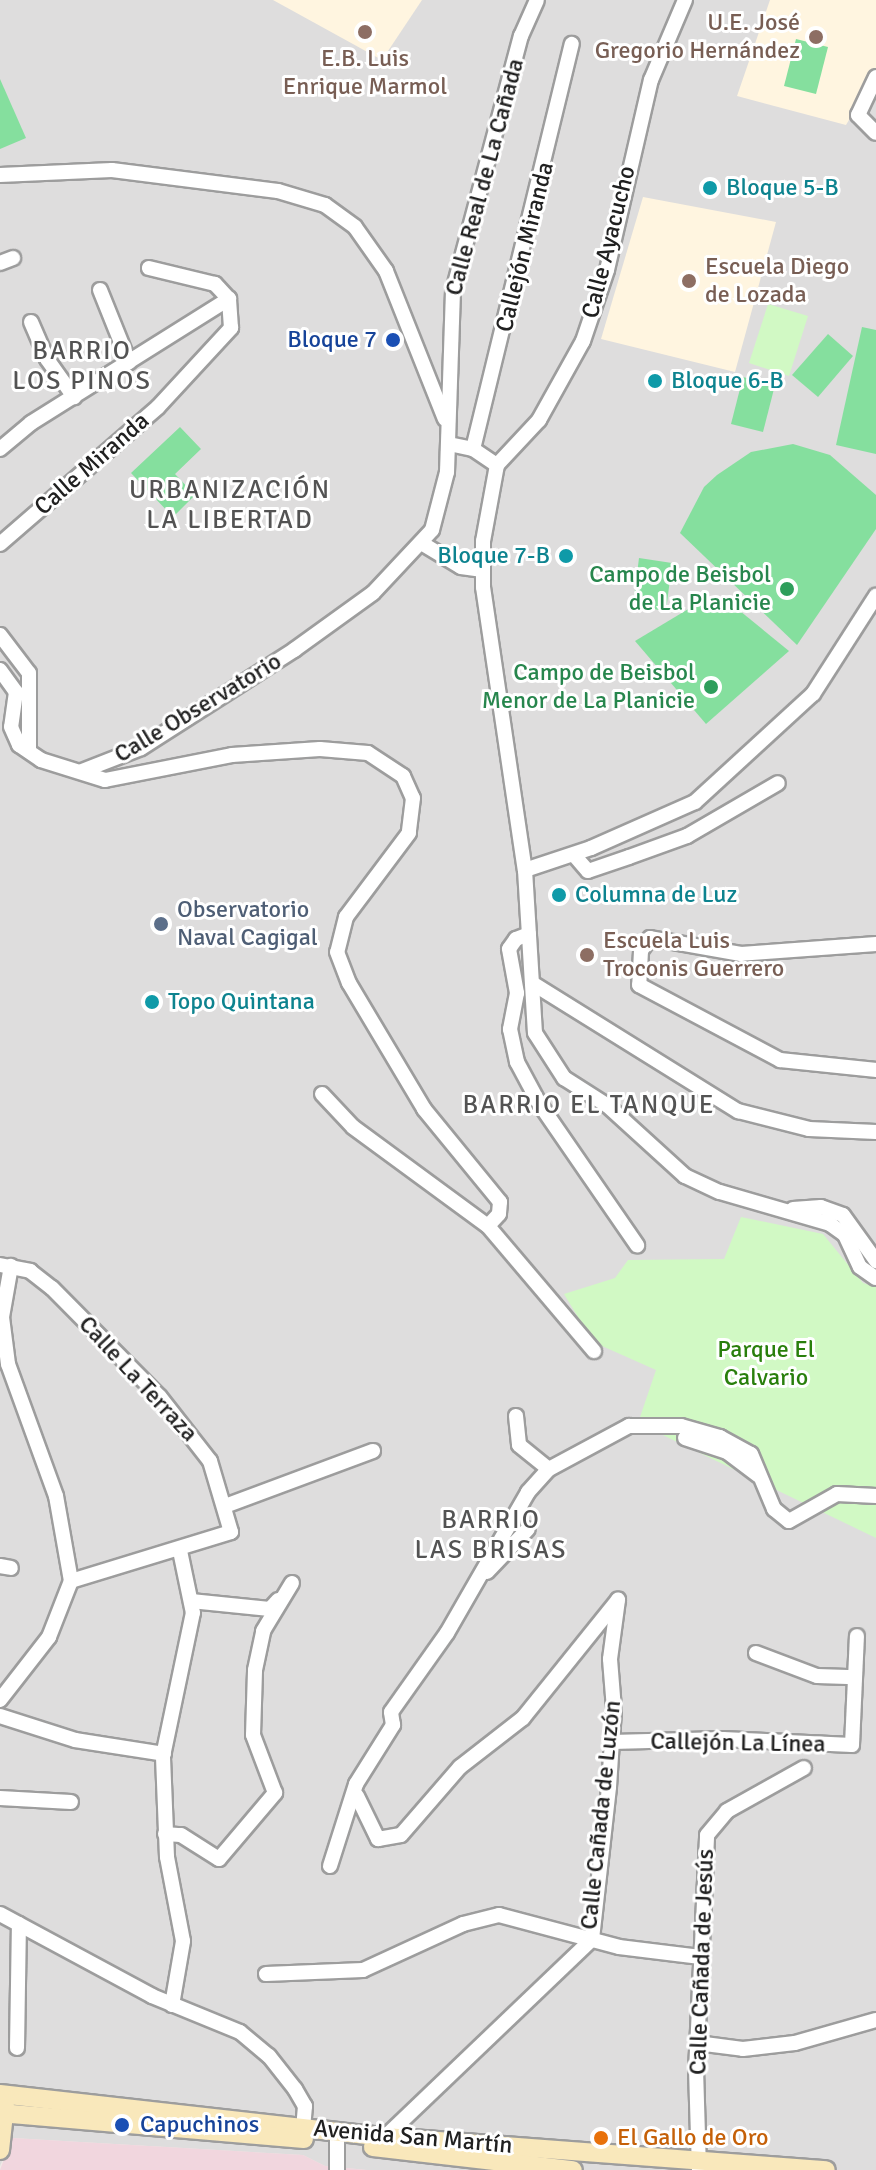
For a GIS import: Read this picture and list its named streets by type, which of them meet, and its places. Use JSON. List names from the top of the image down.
{
  "streets": {
    "main road": ["Avenida San Martín"],
    "street": [
      "Calle Real de La Cañada",
      "Calle Ayacucho",
      "Callejón Miranda",
      "Calle Miranda",
      "Calle Observatorio",
      "Calle La Terraza",
      "Callejón La Línea",
      "Calle Cañada de Luzón",
      "Calle Cañada de Jesús"
    ]
  },
  "crossings": [
    ["Calle Real de La Cañada", "Calle Observatorio"],
    ["Callejón La Línea", "Calle Cañada de Luzón"],
    ["Calle Cañada de Luzón", "Avenida San Martín"],
    ["Calle Cañada de Jesús", "Avenida San Martín"]
  ],
  "districts": [
    "BARRIO LOS PINOS",
    "URBANIZACIÓN LA LIBERTAD",
    "BARRIO EL TANQUE",
    "BARRIO LAS BRISAS"
  ],
  "parks": ["Parque El Calvario"],
  "places": [
    "E.B. Luis Enrique Marmol",
    "U.E. José Gregorio Hernández",
    "Bloque 5-B",
    "Escuela Diego de Lozada",
    "Bloque 7",
    "Bloque 6-B",
    "Bloque 7-B",
    "Campo de Beisbol de La Planicie",
    "Campo de Beisbol Menor de La Planicie",
    "Columna de Luz",
    "Observatorio Naval Cagigal",
    "Escuela Luis Troconis Guerrero",
    "Topo Quintana",
    "Capuchinos",
    "El Gallo de Oro"
  ]
}
